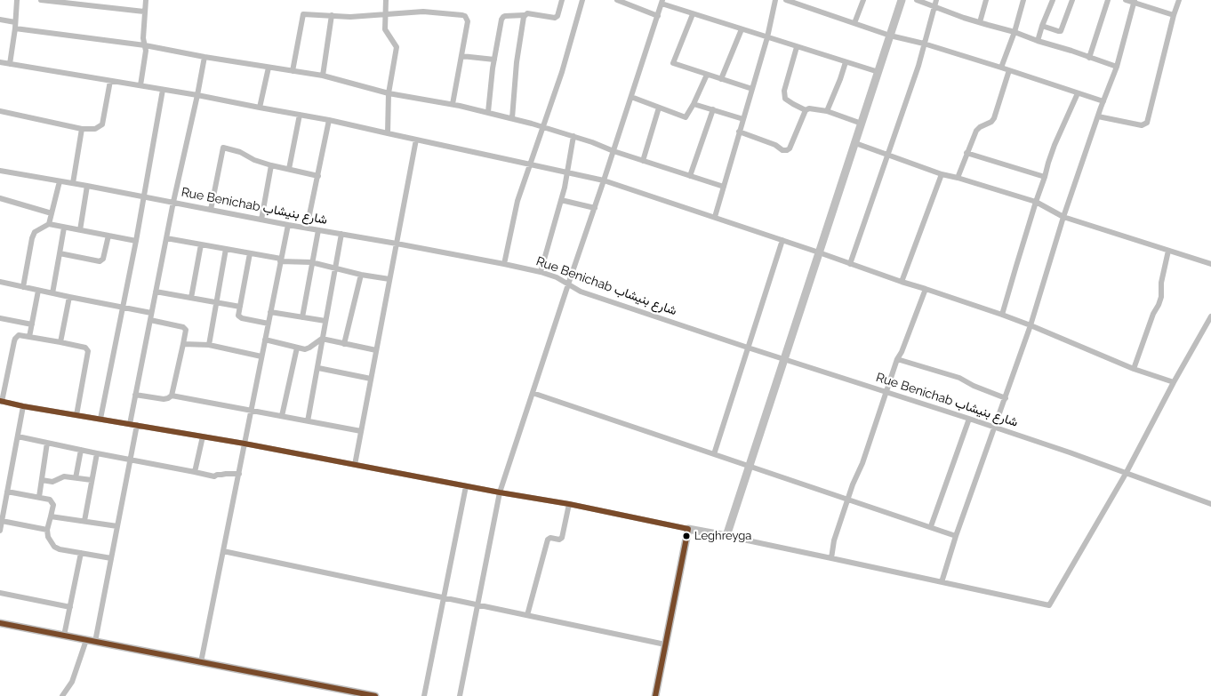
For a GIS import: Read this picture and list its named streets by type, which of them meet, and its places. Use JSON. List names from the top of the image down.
{
  "streets": {
    "street": ["Rue Benichab شارع بنيشاب"]
  },
  "places": ["Leghreyga"]
}
